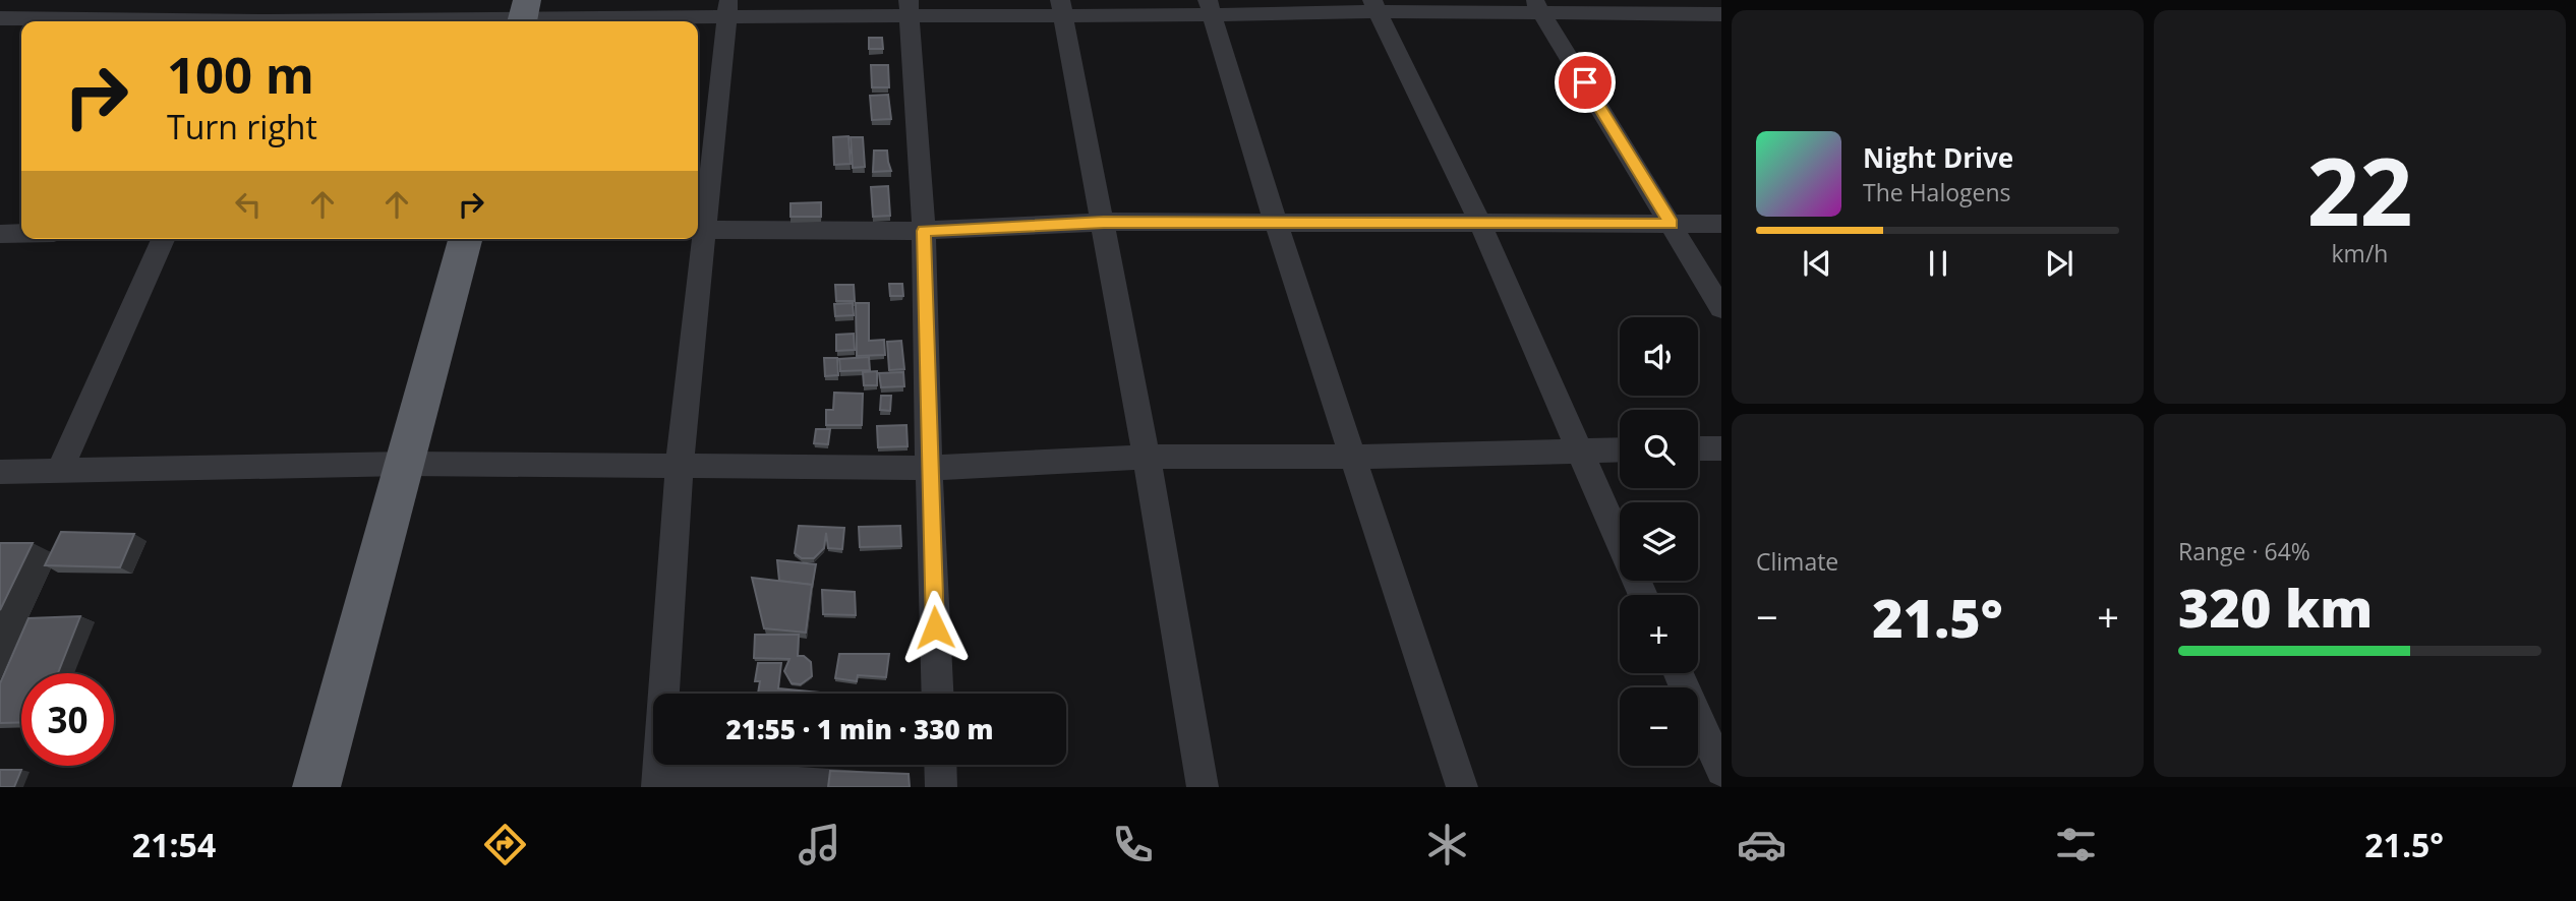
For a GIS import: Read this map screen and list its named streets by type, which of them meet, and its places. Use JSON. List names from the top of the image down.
{
  "page": {
    "tile": [
      ["22", "km/h"],
      "Climate",
      ["Range · 64%", "320 km"]
    ],
    "turn": ["100 m", "Turn right"],
    "song": ["Night Drive", "The Halogens"],
    "map_buttons": ["+", "−"],
    "heat": ["−", "21.5°", "+"],
    "limit": "30",
    "trip": "21:55 · 1 min · 330 m",
    "tabs": ["21:54", "21.5°"]
  }
}
